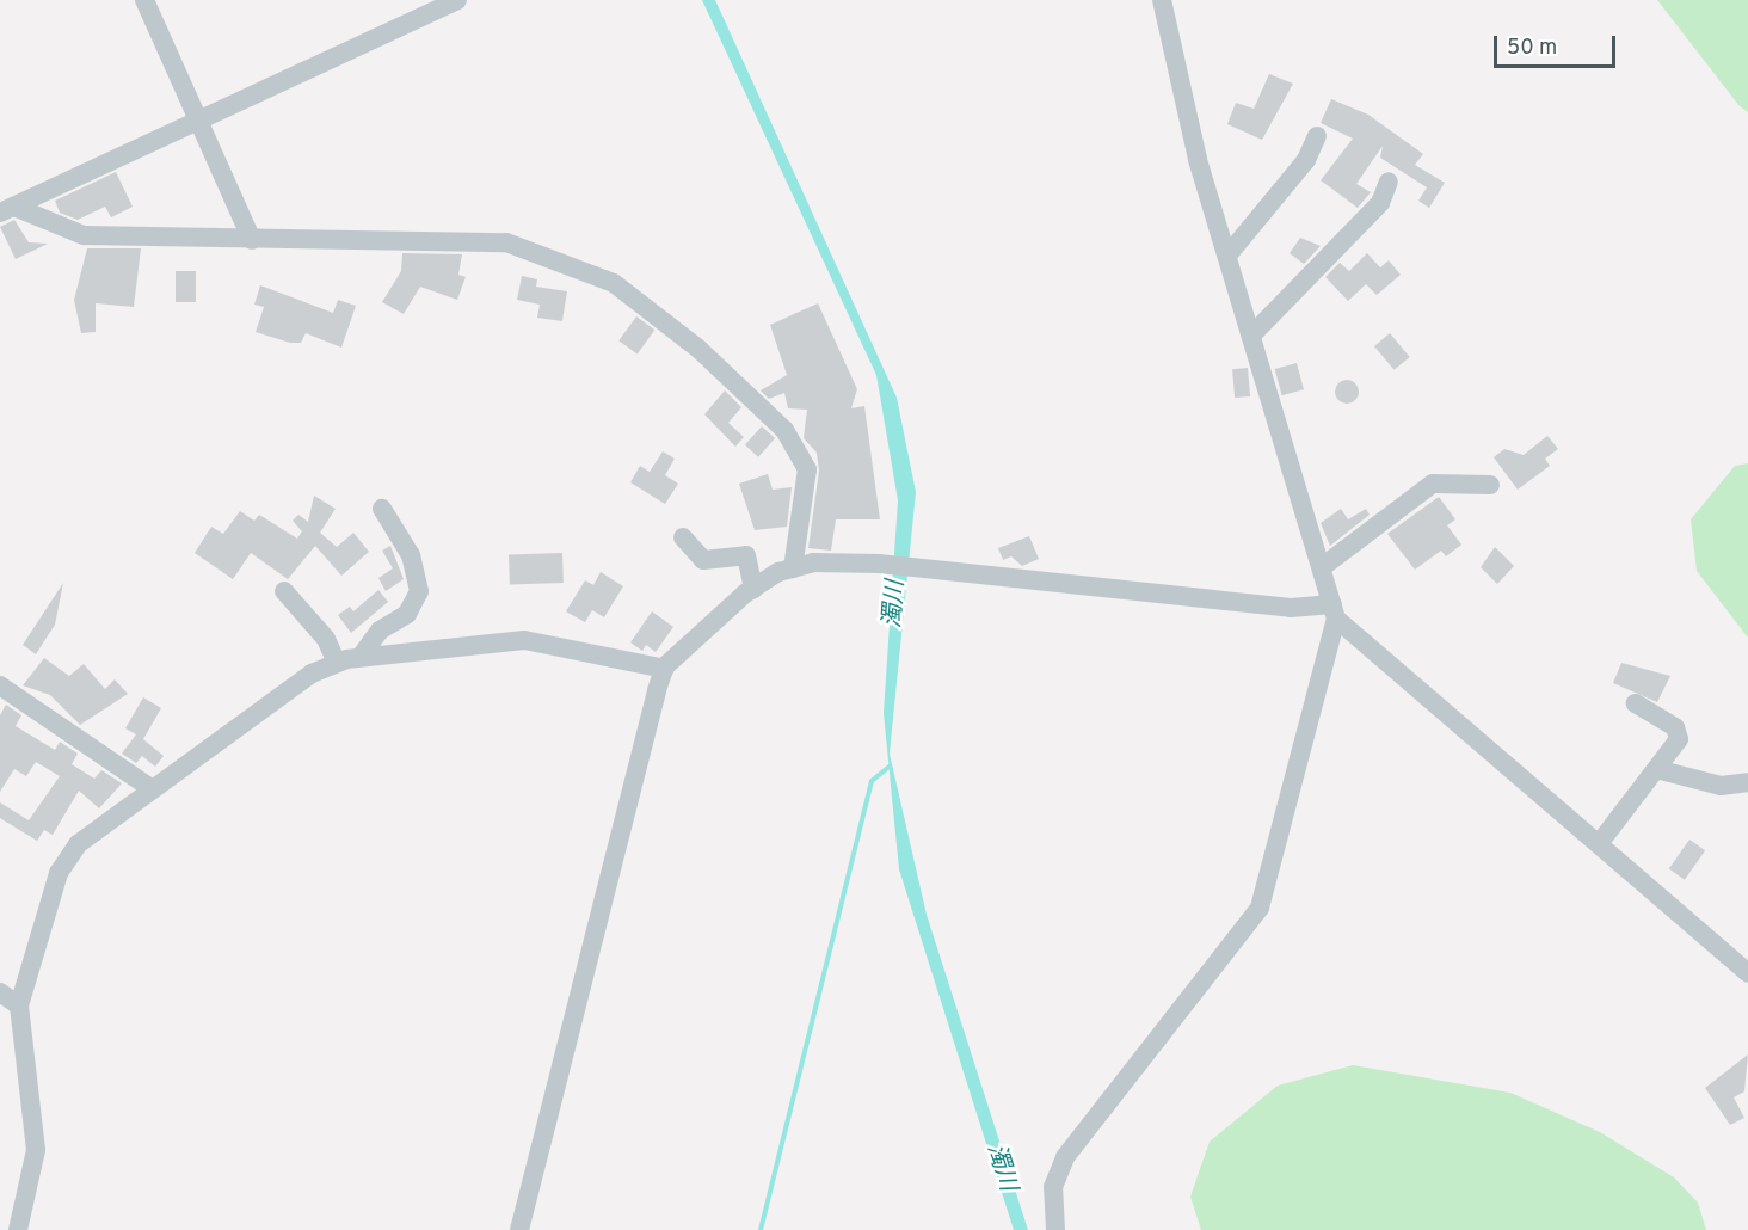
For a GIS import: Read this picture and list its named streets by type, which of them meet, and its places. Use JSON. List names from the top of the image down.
{
  "water": ["濁川"],
  "scale_bar": "50 m"
}
